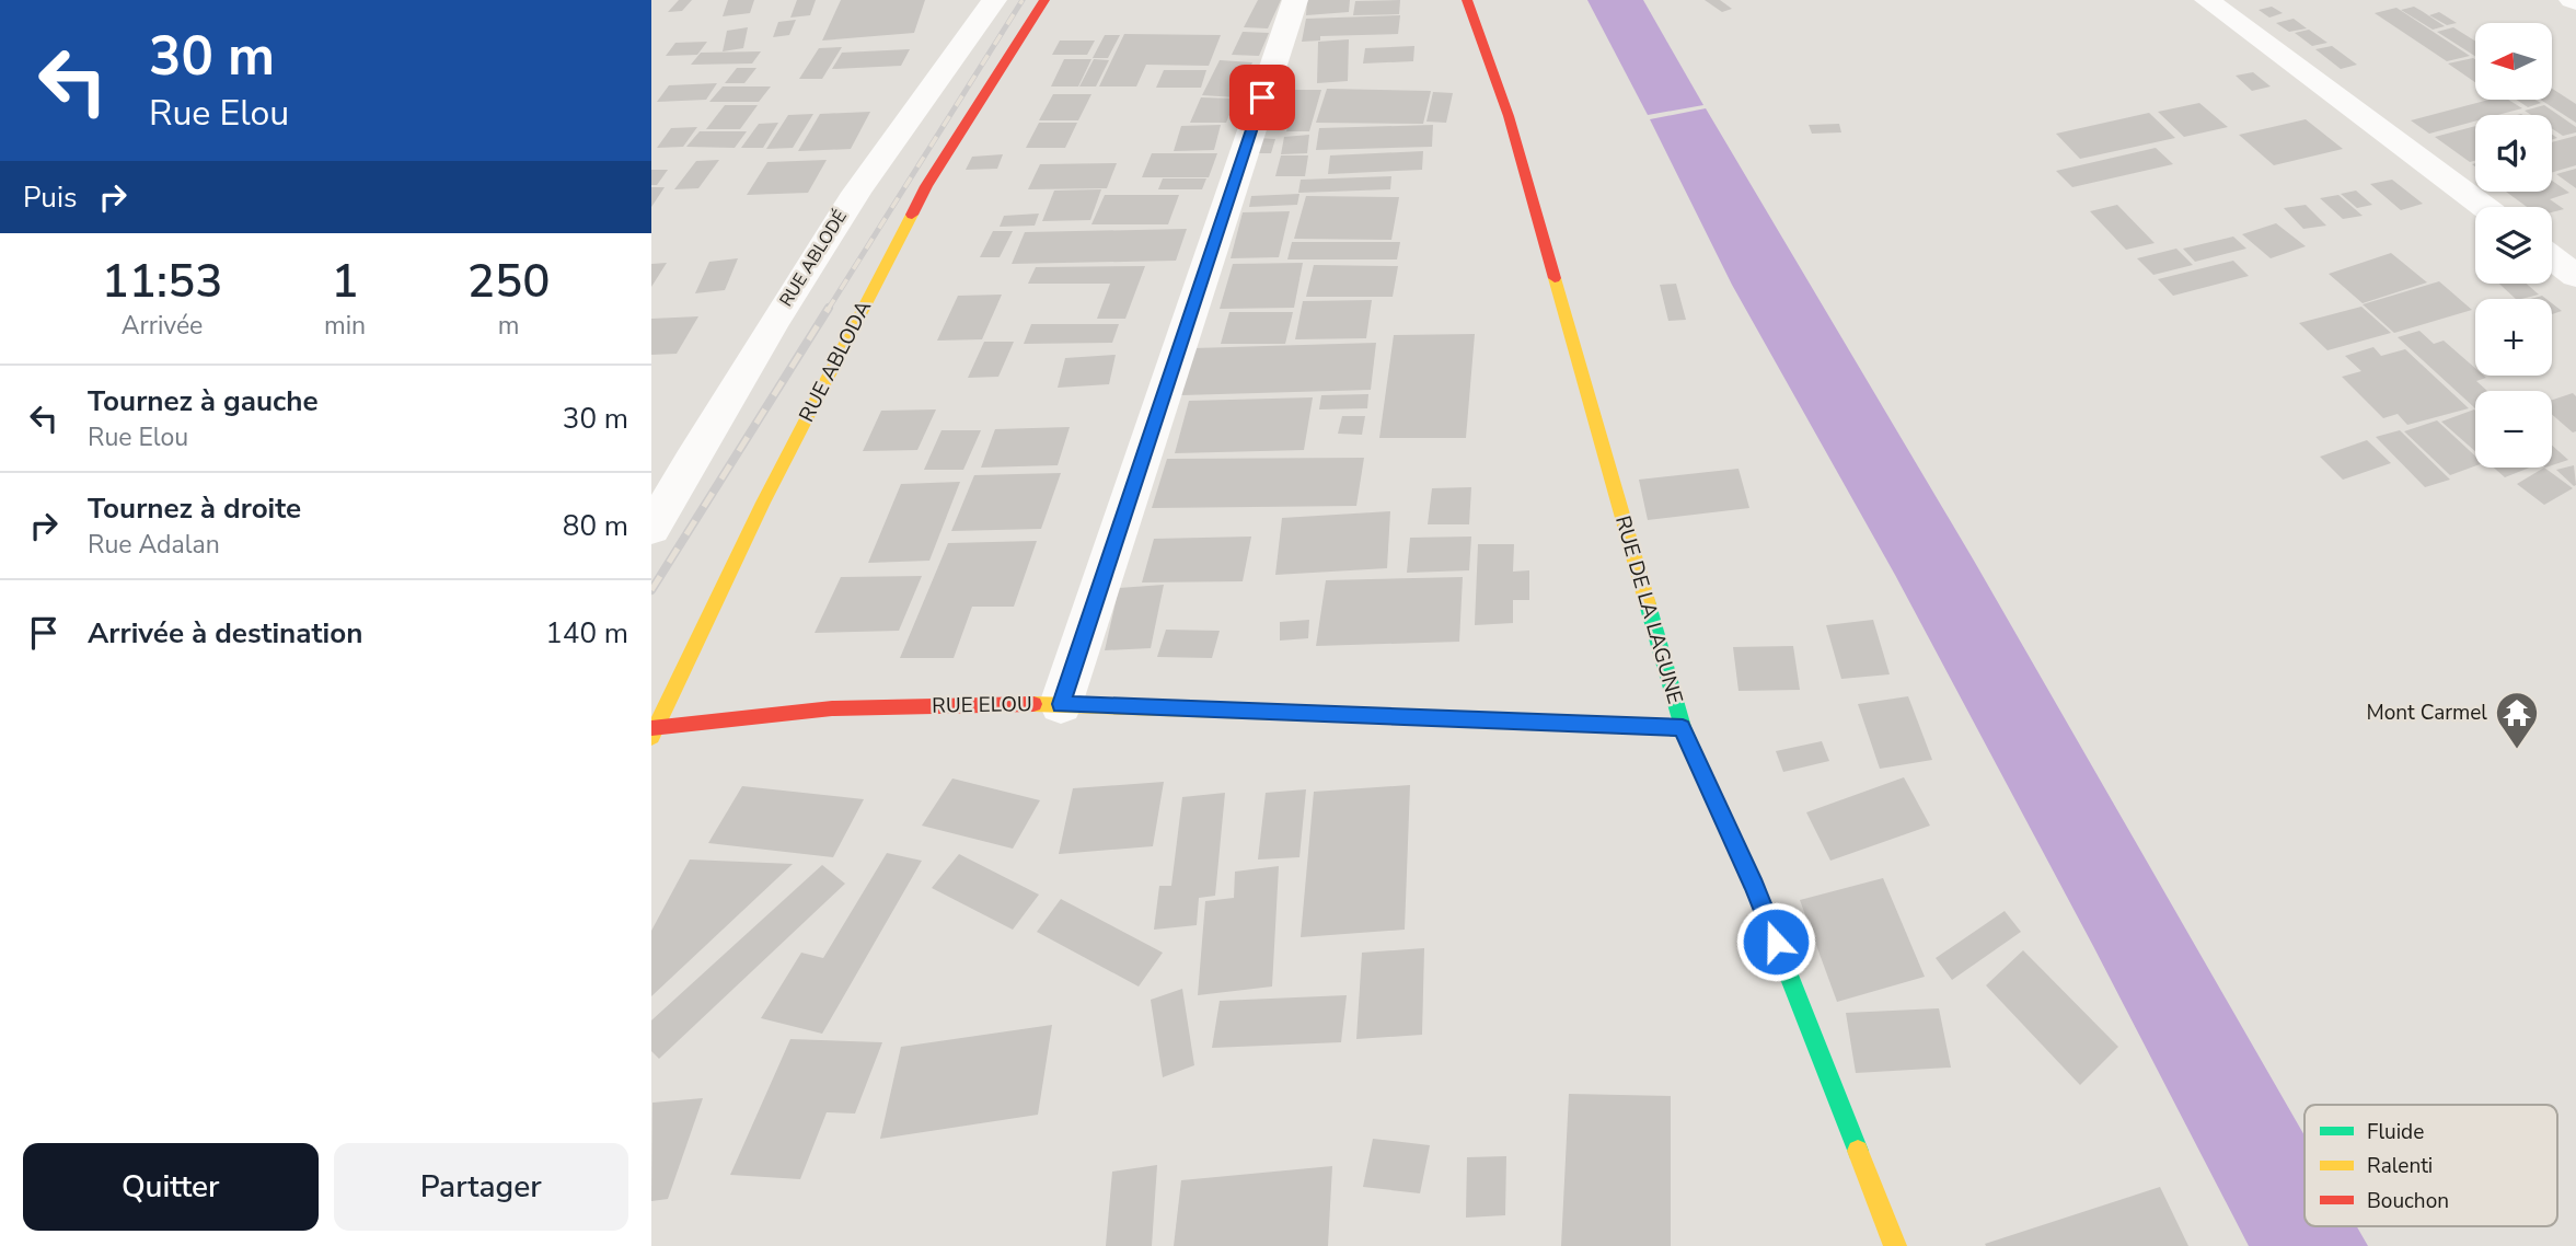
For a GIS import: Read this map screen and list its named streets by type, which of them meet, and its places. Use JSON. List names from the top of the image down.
{
  "streets": {
    "street": [
      "RUE ABLODÉ",
      "RUE ABLODA",
      "RUE DE LA LAGUNE",
      "RUE ELOU"
    ]
  },
  "crossings": [
    ["RUE ABLODA", "RUE ELOU"],
    ["RUE DE LA LAGUNE", "RUE ELOU"]
  ],
  "places": {
    "temple": ["Mont Carmel"]
  },
  "legend": ["Fluide", "Ralenti", "Bouchon"],
  "north": "left",
  "page": {
    "turn": ["30 m", "Rue Elou"],
    "map_buttons": ["+", "−"],
    "then": "Puis",
    "eta": [
      "11:53",
      "Arrivée",
      "1",
      "min",
      "250",
      "m"
    ],
    "list": [
      {
        "name": "Tournez à gauche",
        "note": "Rue Elou",
        "value": "30 m"
      },
      {
        "name": "Tournez à droite",
        "note": "Rue Adalan",
        "value": "80 m"
      },
      {
        "name": "Arrivée à destination",
        "value": "140 m"
      }
    ],
    "buttons": ["Quitter", "Partager"]
  }
}
